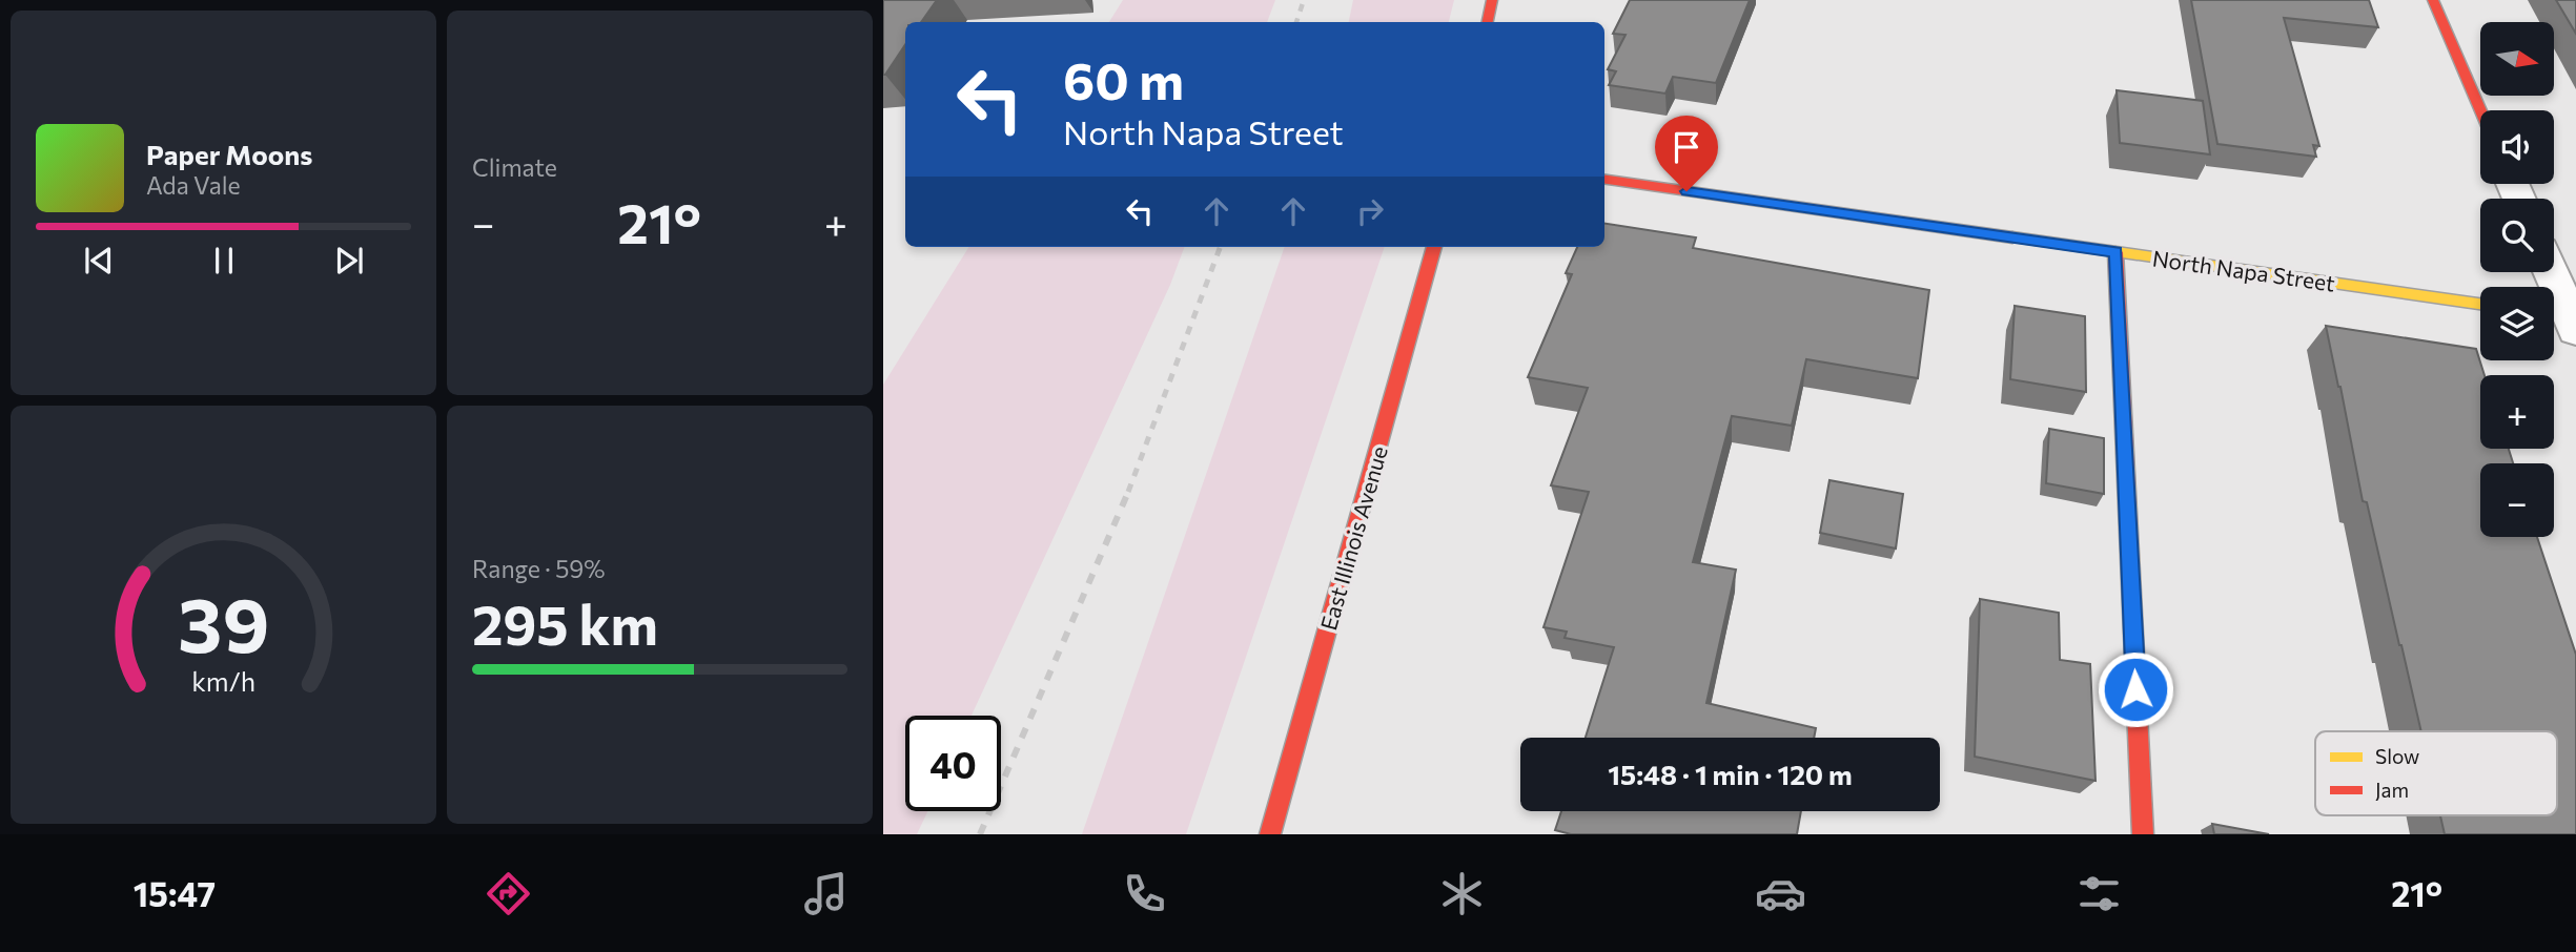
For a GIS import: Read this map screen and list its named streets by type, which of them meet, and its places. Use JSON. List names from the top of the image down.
{
  "streets": {
    "street": ["North Napa Street", "East Illinois Avenue"]
  },
  "legend": ["Slow", "Jam"],
  "north": "right",
  "page": {
    "tile": [
      "Climate",
      ["Range · 59%", "295 km"]
    ],
    "map_buttons": ["+", "−"],
    "turn": ["60 m", "North Napa Street"],
    "song": ["Paper Moons", "Ada Vale"],
    "heat": ["−", "21°", "+"],
    "limit": "40",
    "trip": "15:48 · 1 min · 120 m",
    "tabs": ["15:47", "21°"],
    "gauge": ["39", "km/h"]
  }
}
